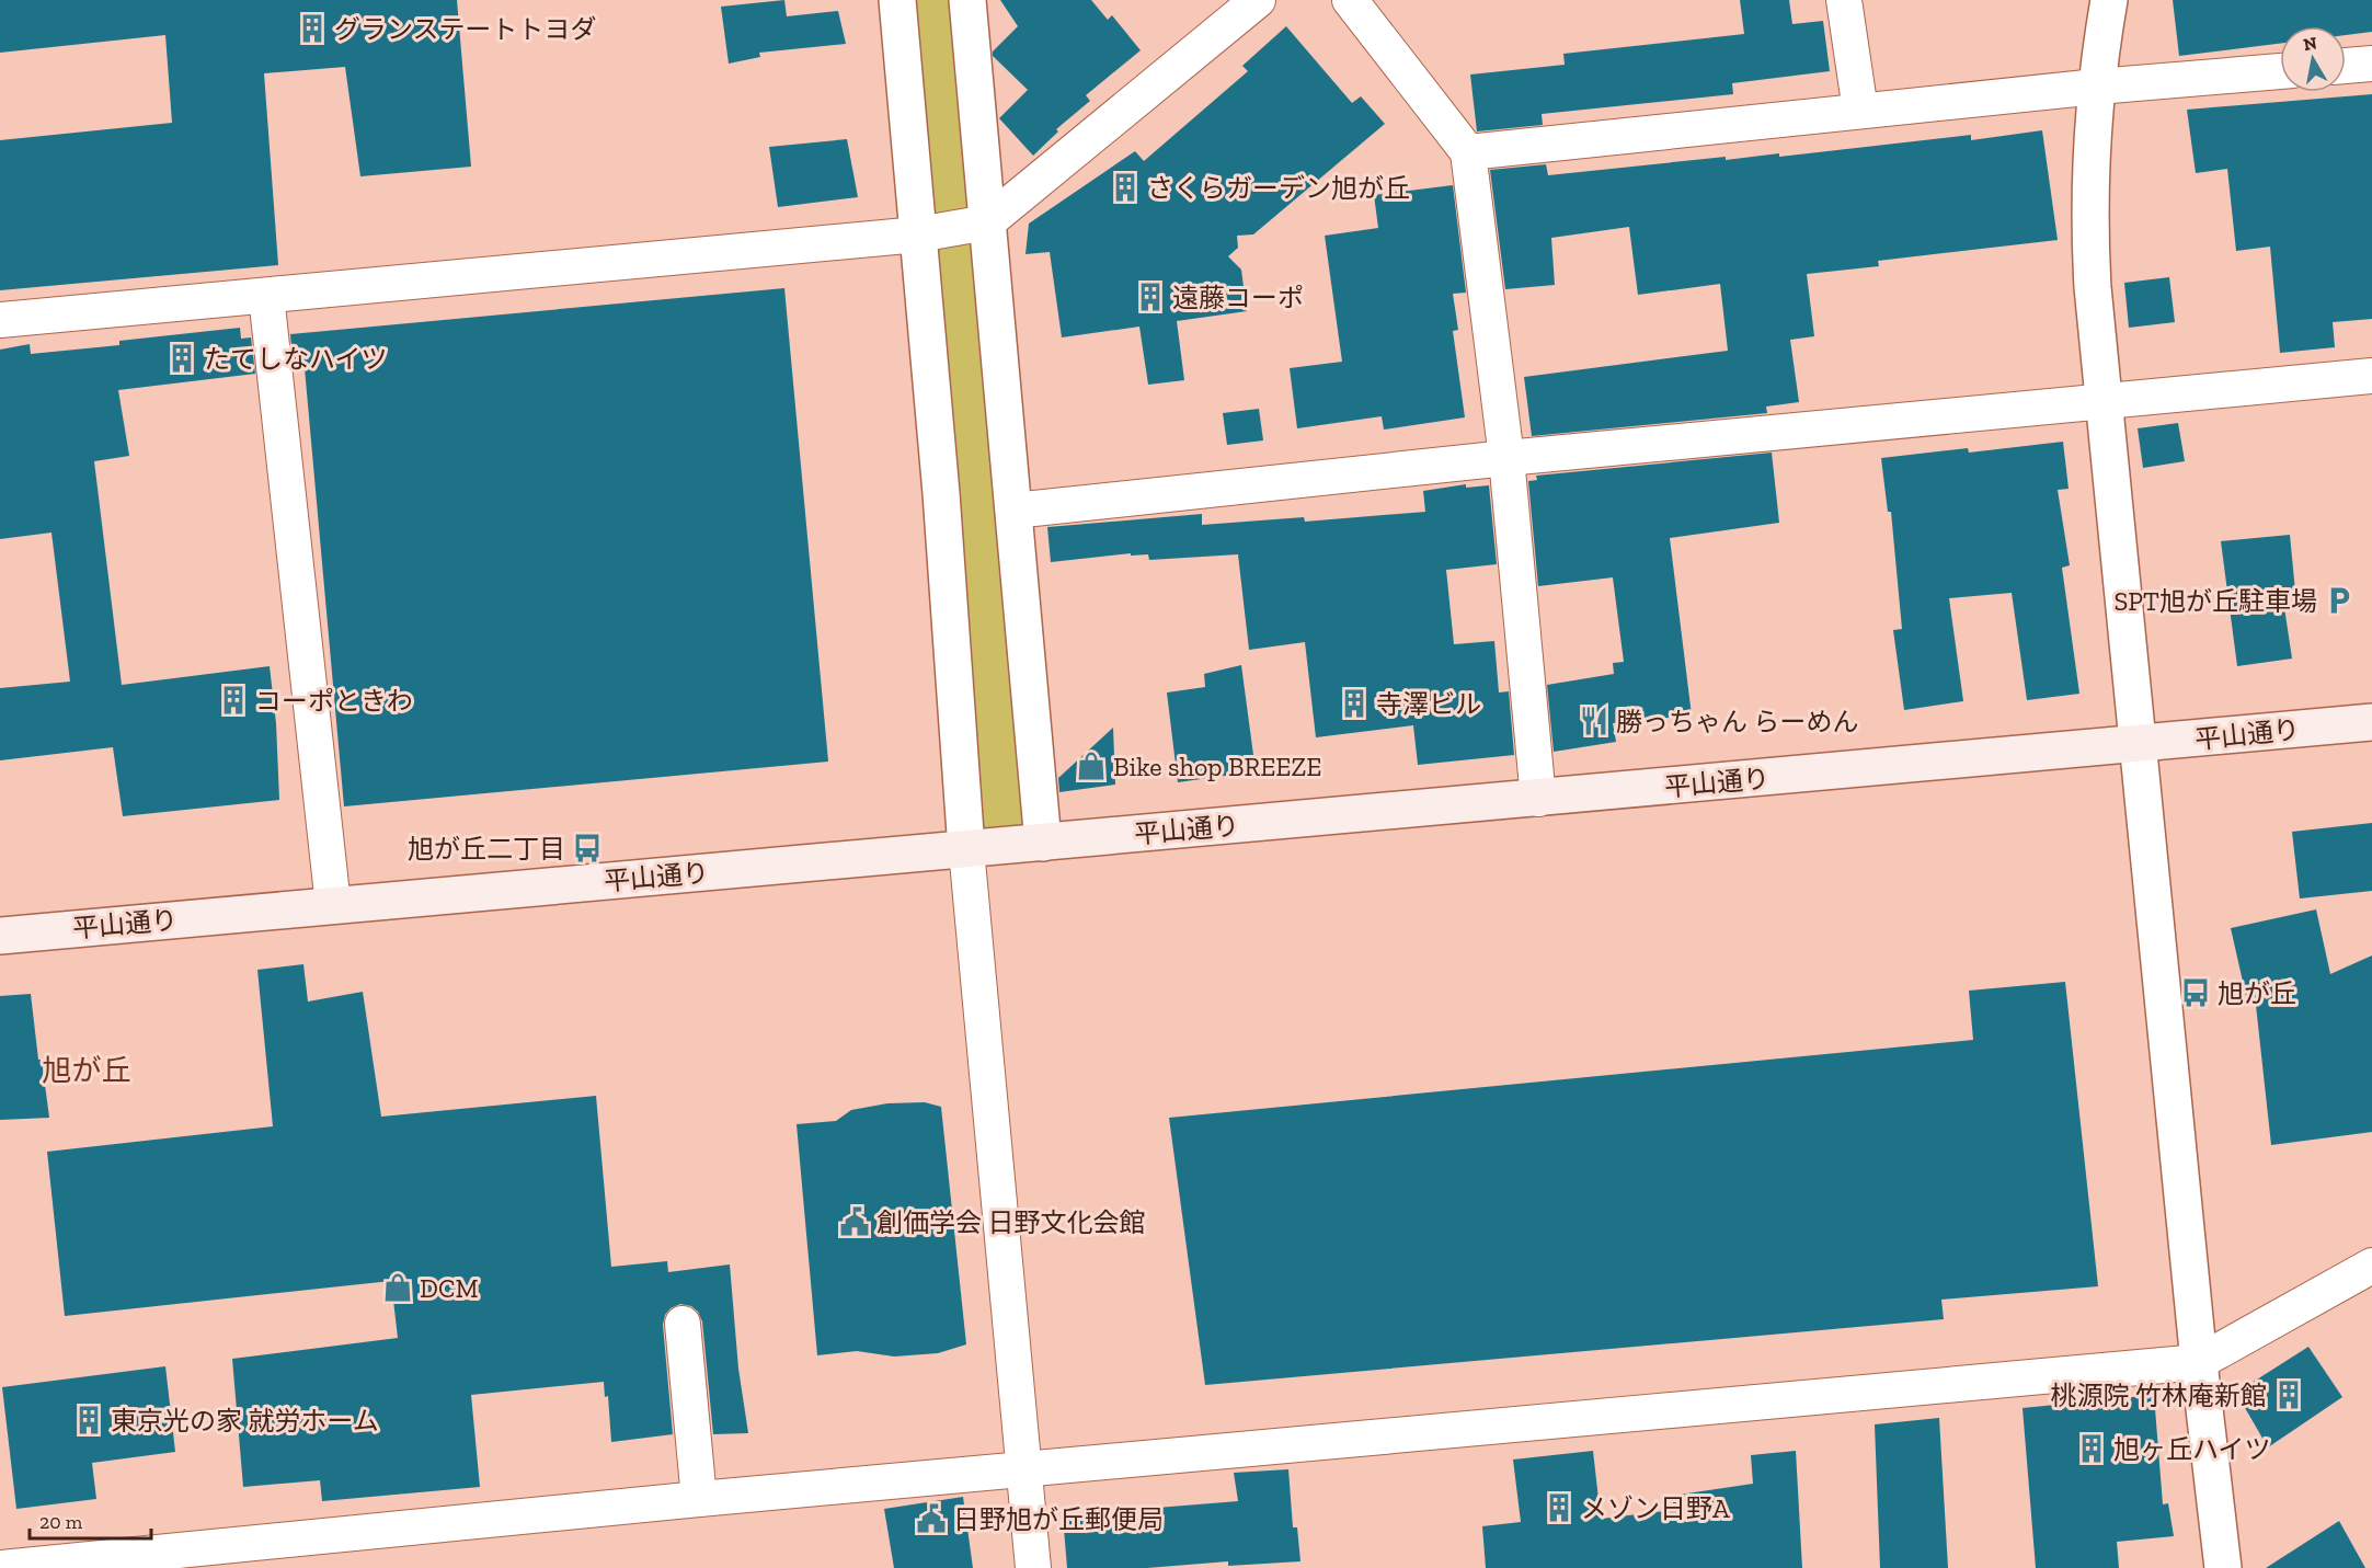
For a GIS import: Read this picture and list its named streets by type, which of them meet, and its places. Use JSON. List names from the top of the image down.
{
  "streets": {
    "main road": ["平山通り"]
  },
  "districts": ["旭が丘"],
  "places": {
    "building": [
      "グランステートトヨダ",
      "さくらガーデン旭が丘",
      "遠藤コーポ",
      "たてしなハイツ",
      "コーポときわ",
      "寺澤ビル",
      "桃源院 竹林庵新館",
      "東京光の家 就労ホーム",
      "旭ヶ丘ハイツ",
      "メゾン日野A"
    ],
    "parking": ["SPT旭が丘駐車場"],
    "restaurant": ["勝っちゃん らーめん"],
    "shop": ["Bike shop BREEZE", "DCM"],
    "bus stop": ["旭が丘二丁目", "旭が丘"],
    "public building": ["創価学会 日野文化会館", "日野旭が丘郵便局"]
  },
  "scale_bar": "20 m",
  "north": "top"
}
